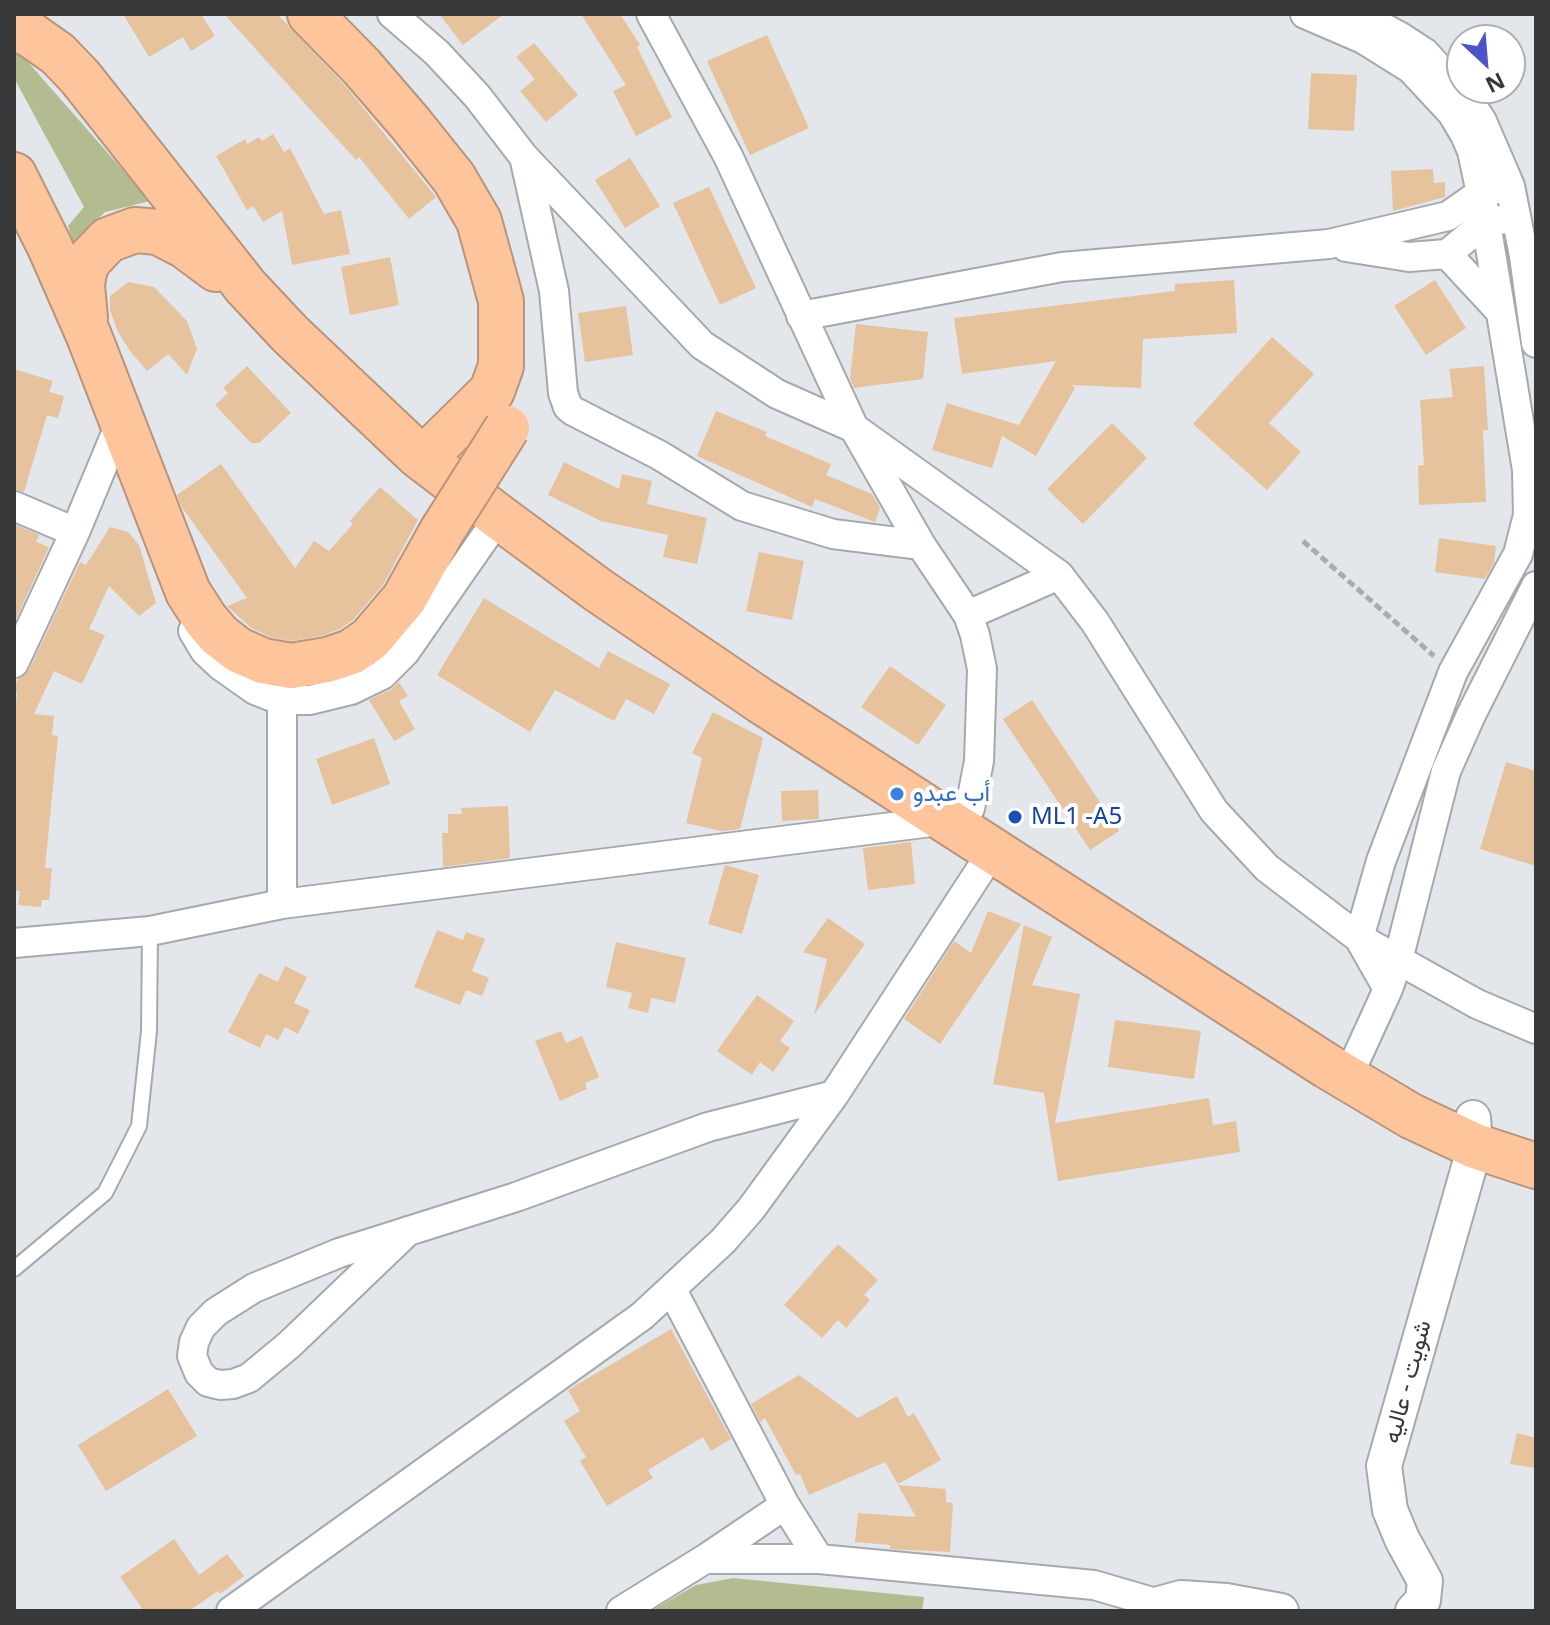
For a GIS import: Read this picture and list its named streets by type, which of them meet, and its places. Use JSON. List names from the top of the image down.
{
  "streets": {
    "street": ["شويت - عاليه"]
  },
  "places": ["أب عبدو", "ML1 -A5"],
  "north": "bottom right"
}
